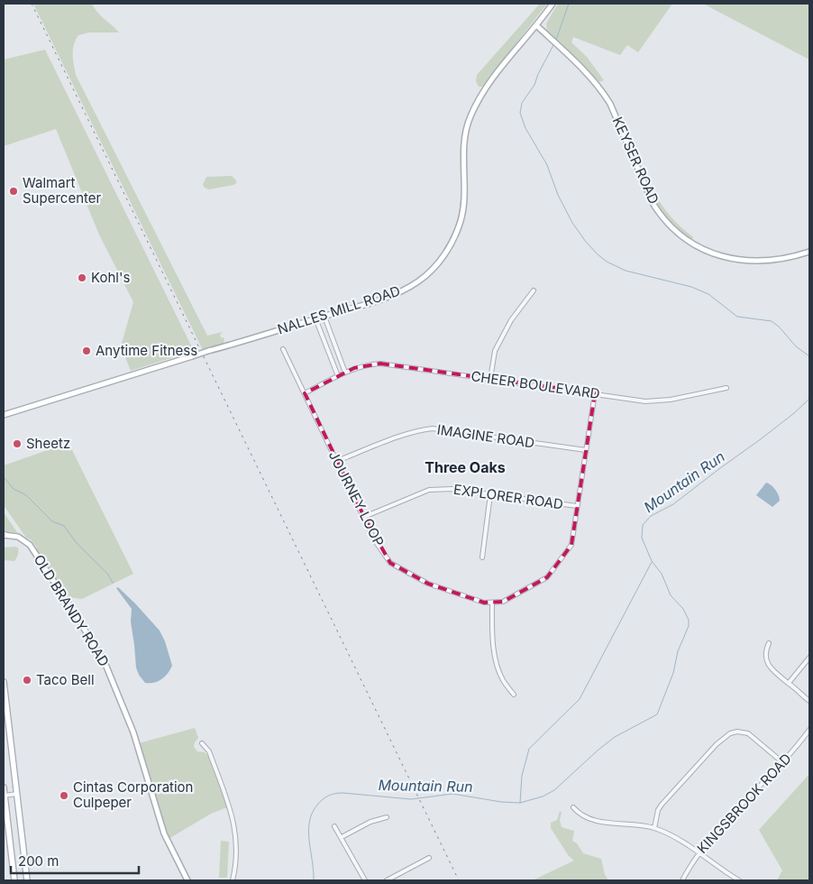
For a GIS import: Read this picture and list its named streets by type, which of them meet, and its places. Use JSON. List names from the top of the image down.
{
  "streets": {
    "street": [
      "KEYSER ROAD",
      "NALLES MILL ROAD",
      "CHEER BOULEVARD",
      "IMAGINE ROAD",
      "EXPLORER ROAD",
      "JOURNEY LOOP",
      "OLD BRANDY ROAD",
      "KINGSBROOK ROAD"
    ]
  },
  "crossings": [
    ["KEYSER ROAD", "NALLES MILL ROAD"],
    ["CHEER BOULEVARD", "JOURNEY LOOP"],
    ["IMAGINE ROAD", "JOURNEY LOOP"],
    ["EXPLORER ROAD", "JOURNEY LOOP"]
  ],
  "districts": ["Three Oaks"],
  "water": ["Mountain Run"],
  "places": [
    "Walmart Supercenter",
    "Kohl's",
    "Anytime Fitness",
    "Sheetz",
    "Taco Bell",
    "Cintas Corporation Culpeper"
  ],
  "scale_bar": "200 m"
}
